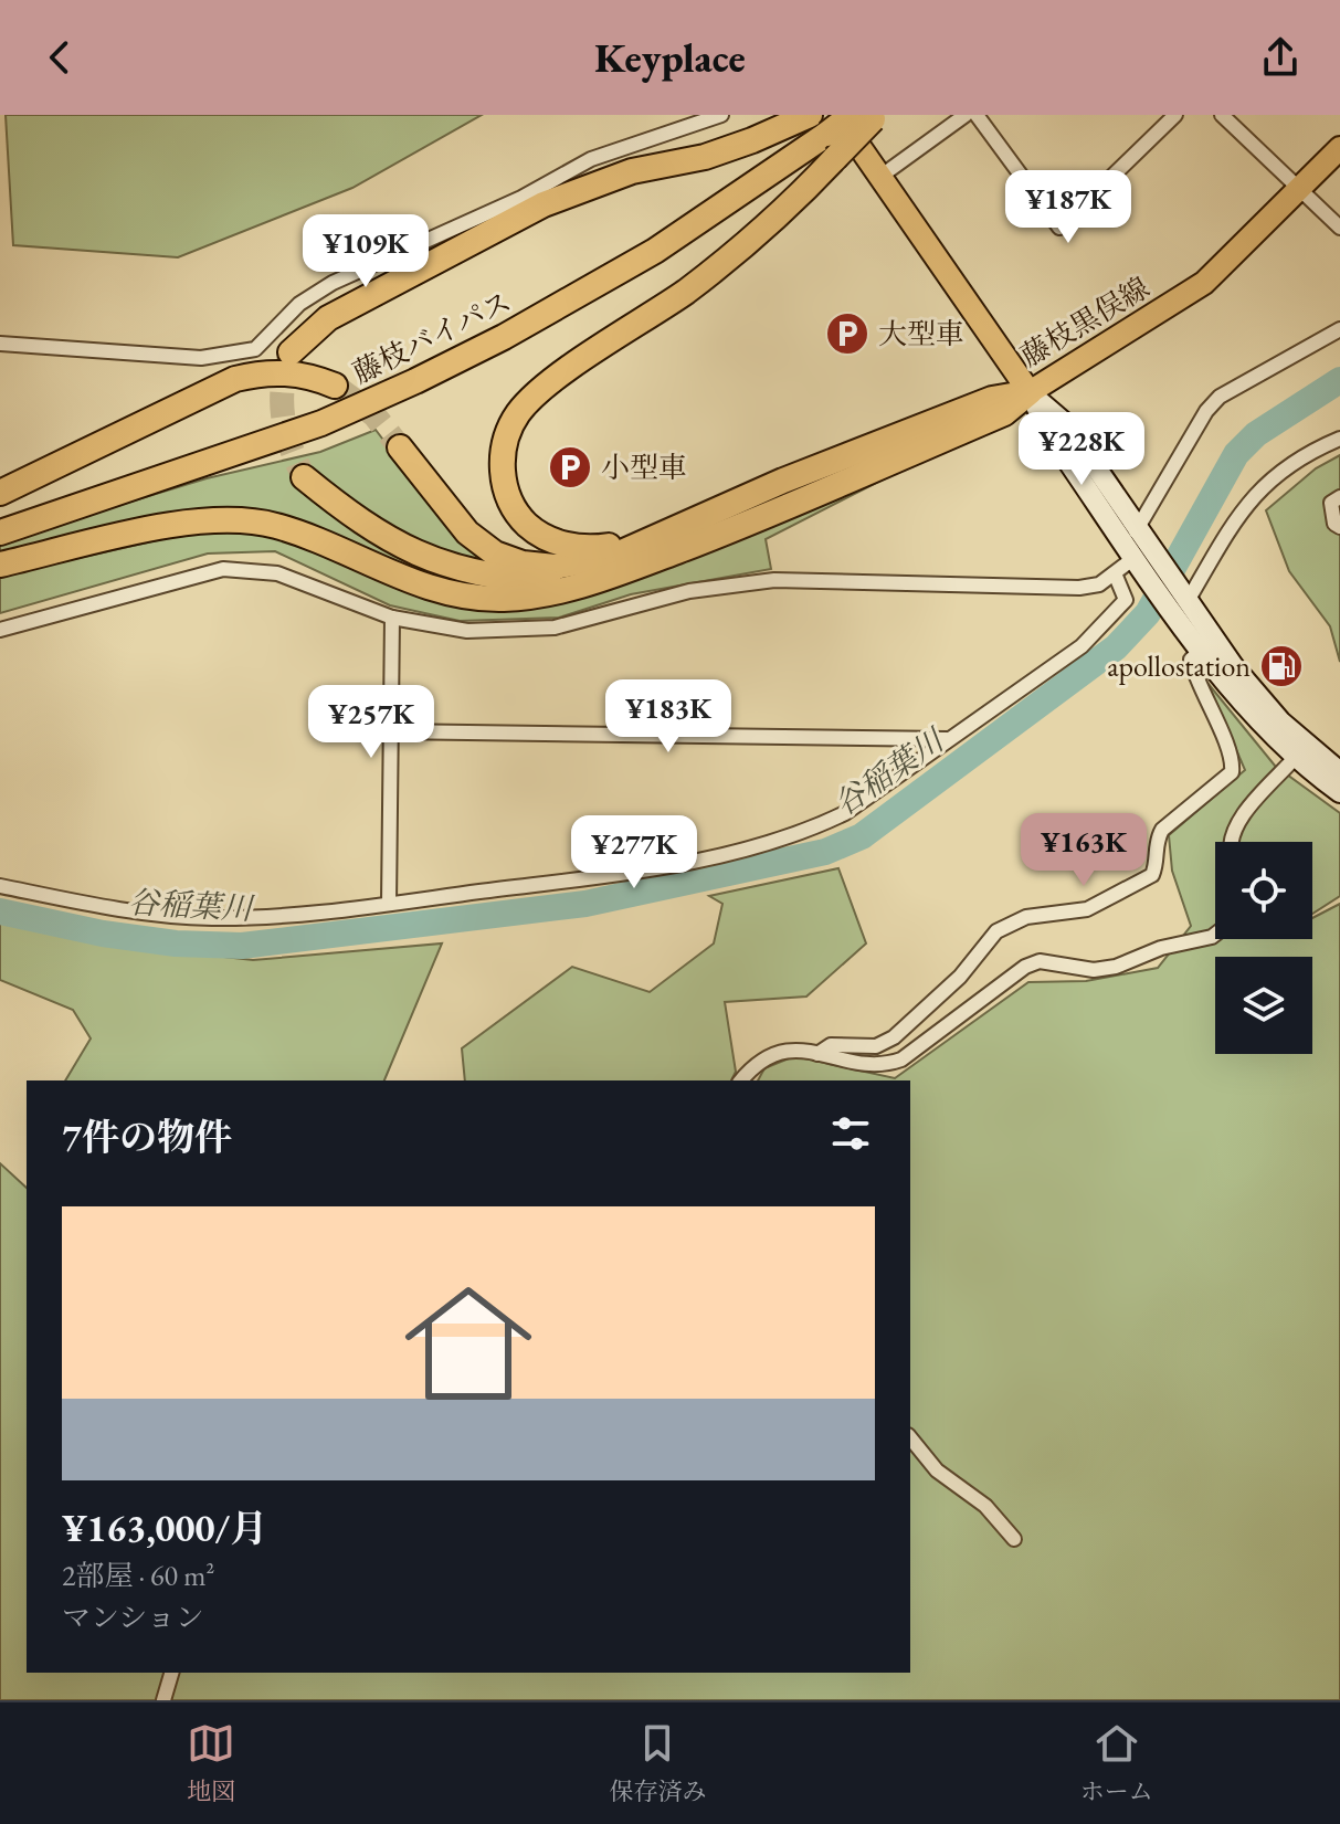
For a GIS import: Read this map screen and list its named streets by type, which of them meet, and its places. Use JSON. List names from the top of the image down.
{
  "streets": {
    "highway": ["藤枝バイパス"],
    "main road": ["藤枝黒俣線"]
  },
  "crossings": [
    ["藤枝黒俣線", "藤枝バイパス"]
  ],
  "water": ["谷稲葉川"],
  "places": {
    "parking": ["大型車", "小型車"],
    "fuel station": ["apollostation"]
  },
  "page": {
    "header": "Keyplace",
    "price": [
      "¥187K",
      "¥109K",
      "¥228K",
      "¥183K",
      "¥257K",
      "¥163K",
      "¥277K"
    ],
    "heading": "7件の物件",
    "list": [
      {
        "name": "¥163,000/月",
        "note": "2部屋 · 60 m² · マンション"
      }
    ],
    "tabs": ["地図", "保存済み", "ホーム"]
  }
}
